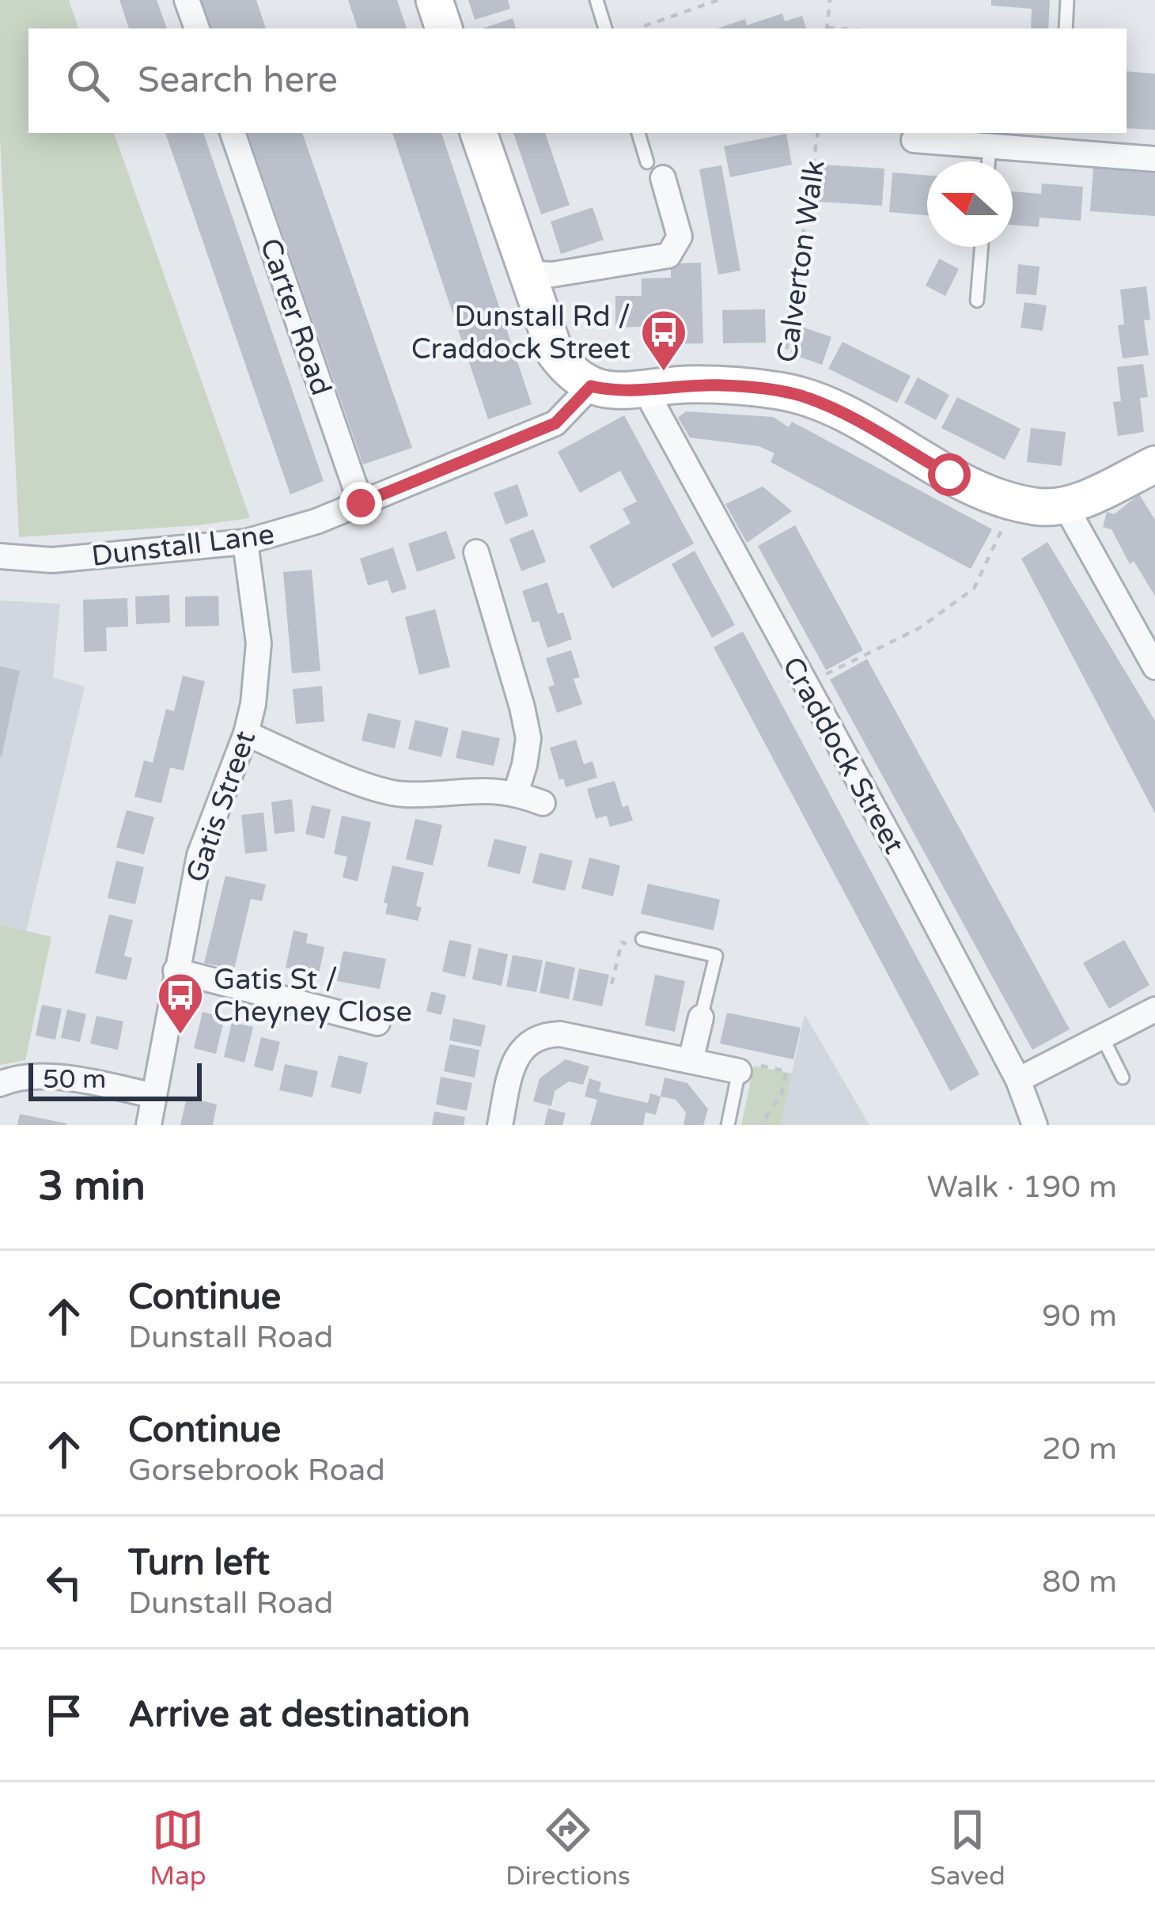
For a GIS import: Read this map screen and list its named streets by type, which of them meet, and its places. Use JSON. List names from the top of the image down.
{
  "streets": {
    "street": [
      "Carter Road",
      "Dunstall Lane",
      "Craddock Street",
      "Gatis Street"
    ],
    "path": ["Calverton Walk"]
  },
  "crossings": [
    ["Carter Road", "Dunstall Lane"],
    ["Dunstall Lane", "Gatis Street"]
  ],
  "places": {
    "bus stop": ["Dunstall Rd / Craddock Street", "Gatis St / Cheyney Close"]
  },
  "scale_bar": "50 m",
  "north": "left",
  "page": {
    "search": "Search here",
    "scale": "50 m",
    "heading": ["3 min", "Walk · 190 m"],
    "list": [
      ["Continue", "Dunstall Road", "90 m"],
      ["Continue", "Gorsebrook Road", "20 m"],
      ["Turn left", "Dunstall Road", "80 m"],
      "Arrive at destination"
    ],
    "nav": ["Map", "Directions", "Saved"]
  }
}
